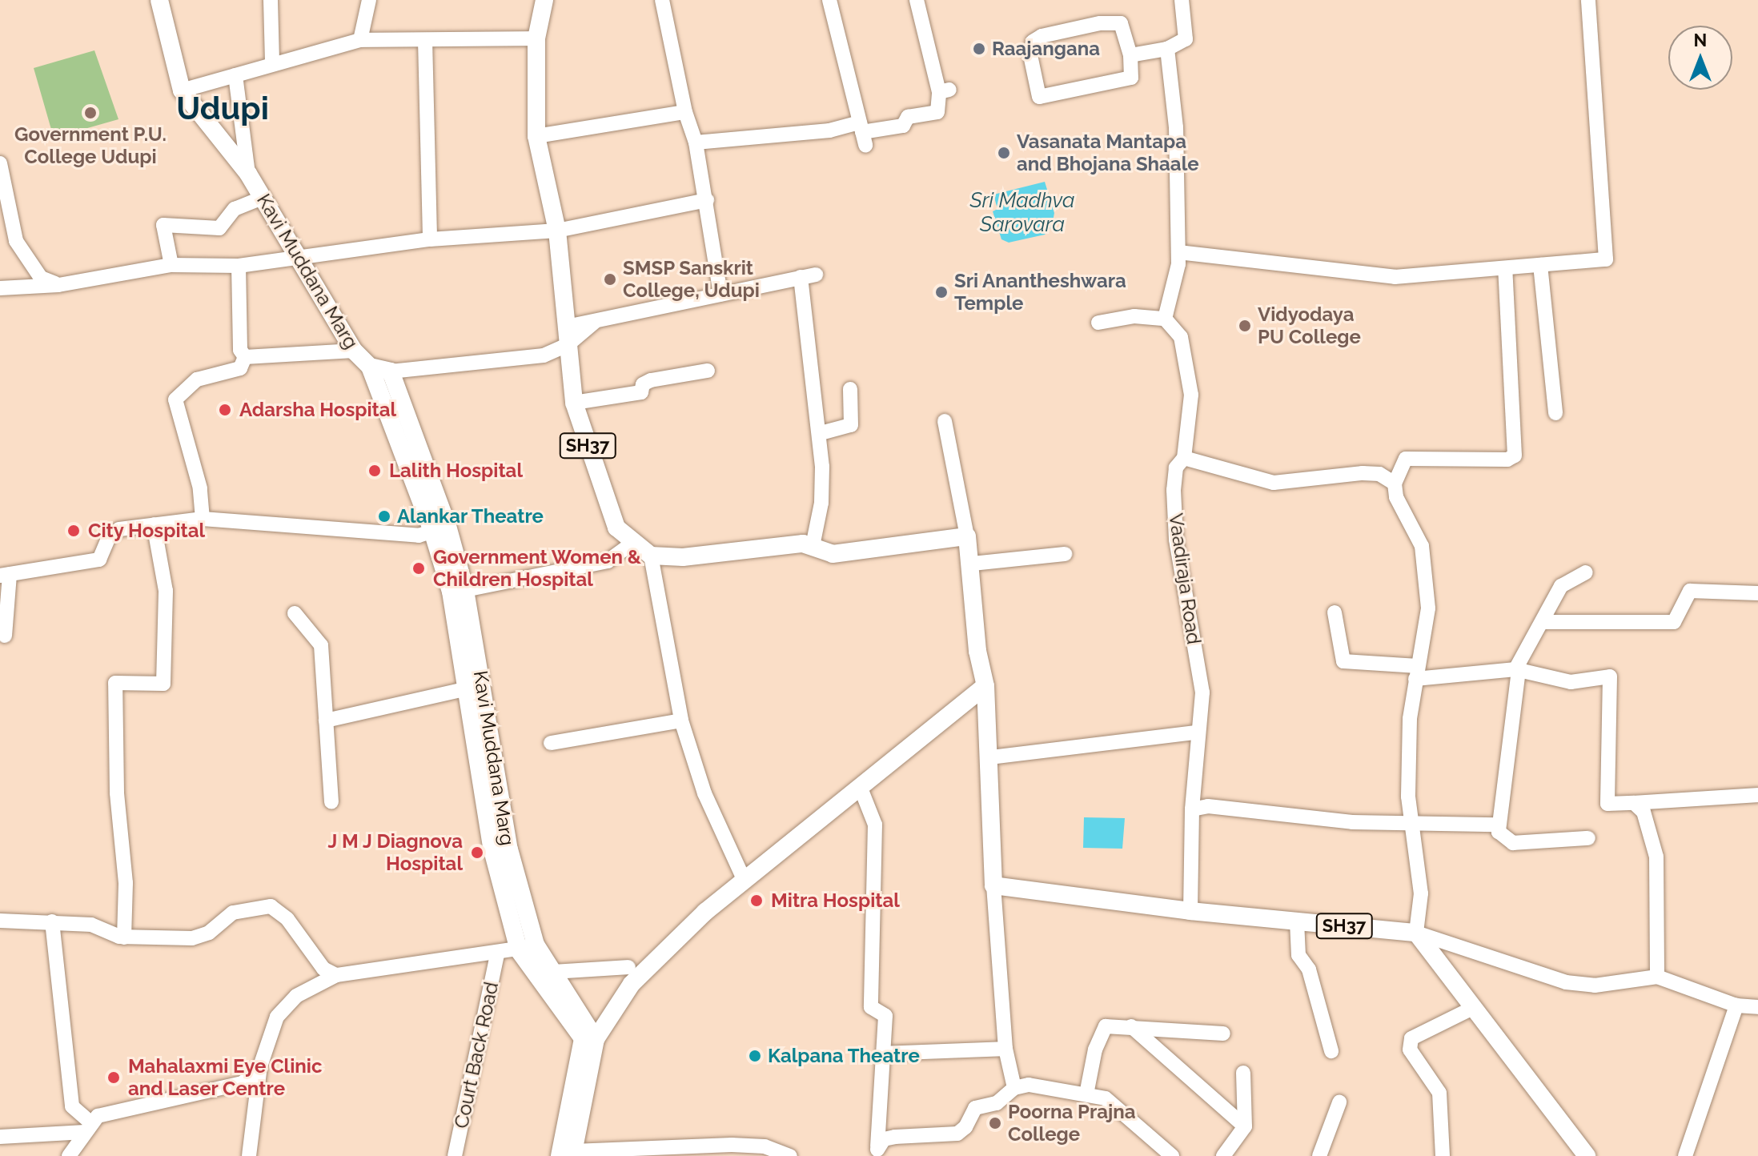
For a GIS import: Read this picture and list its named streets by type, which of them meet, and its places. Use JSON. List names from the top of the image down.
{
  "streets": {
    "main road": ["Kavi Muddana Marg", "SH37"],
    "street": ["Vaadiraja Road", "Court Back Road"]
  },
  "crossings": [
    ["SH37", "Vaadiraja Road"]
  ],
  "districts": ["Udupi"],
  "water": ["Sri Madhva Sarovara"],
  "places": [
    "Raajangana",
    "Government P.U. College Udupi",
    "Vasanata Mantapa and Bhojana Shaale",
    "SMSP Sanskrit College, Udupi",
    "Sri Anantheshwara Temple",
    "Vidyodaya PU College",
    "Adarsha Hospital",
    "Lalith Hospital",
    "Alankar Theatre",
    "City Hospital",
    "Government Women & Children Hospital",
    "J M J Diagnova Hospital",
    "Mitra Hospital",
    "Kalpana Theatre",
    "Mahalaxmi Eye Clinic and Laser Centre",
    "Poorna Prajna College"
  ],
  "north": "top"
}
